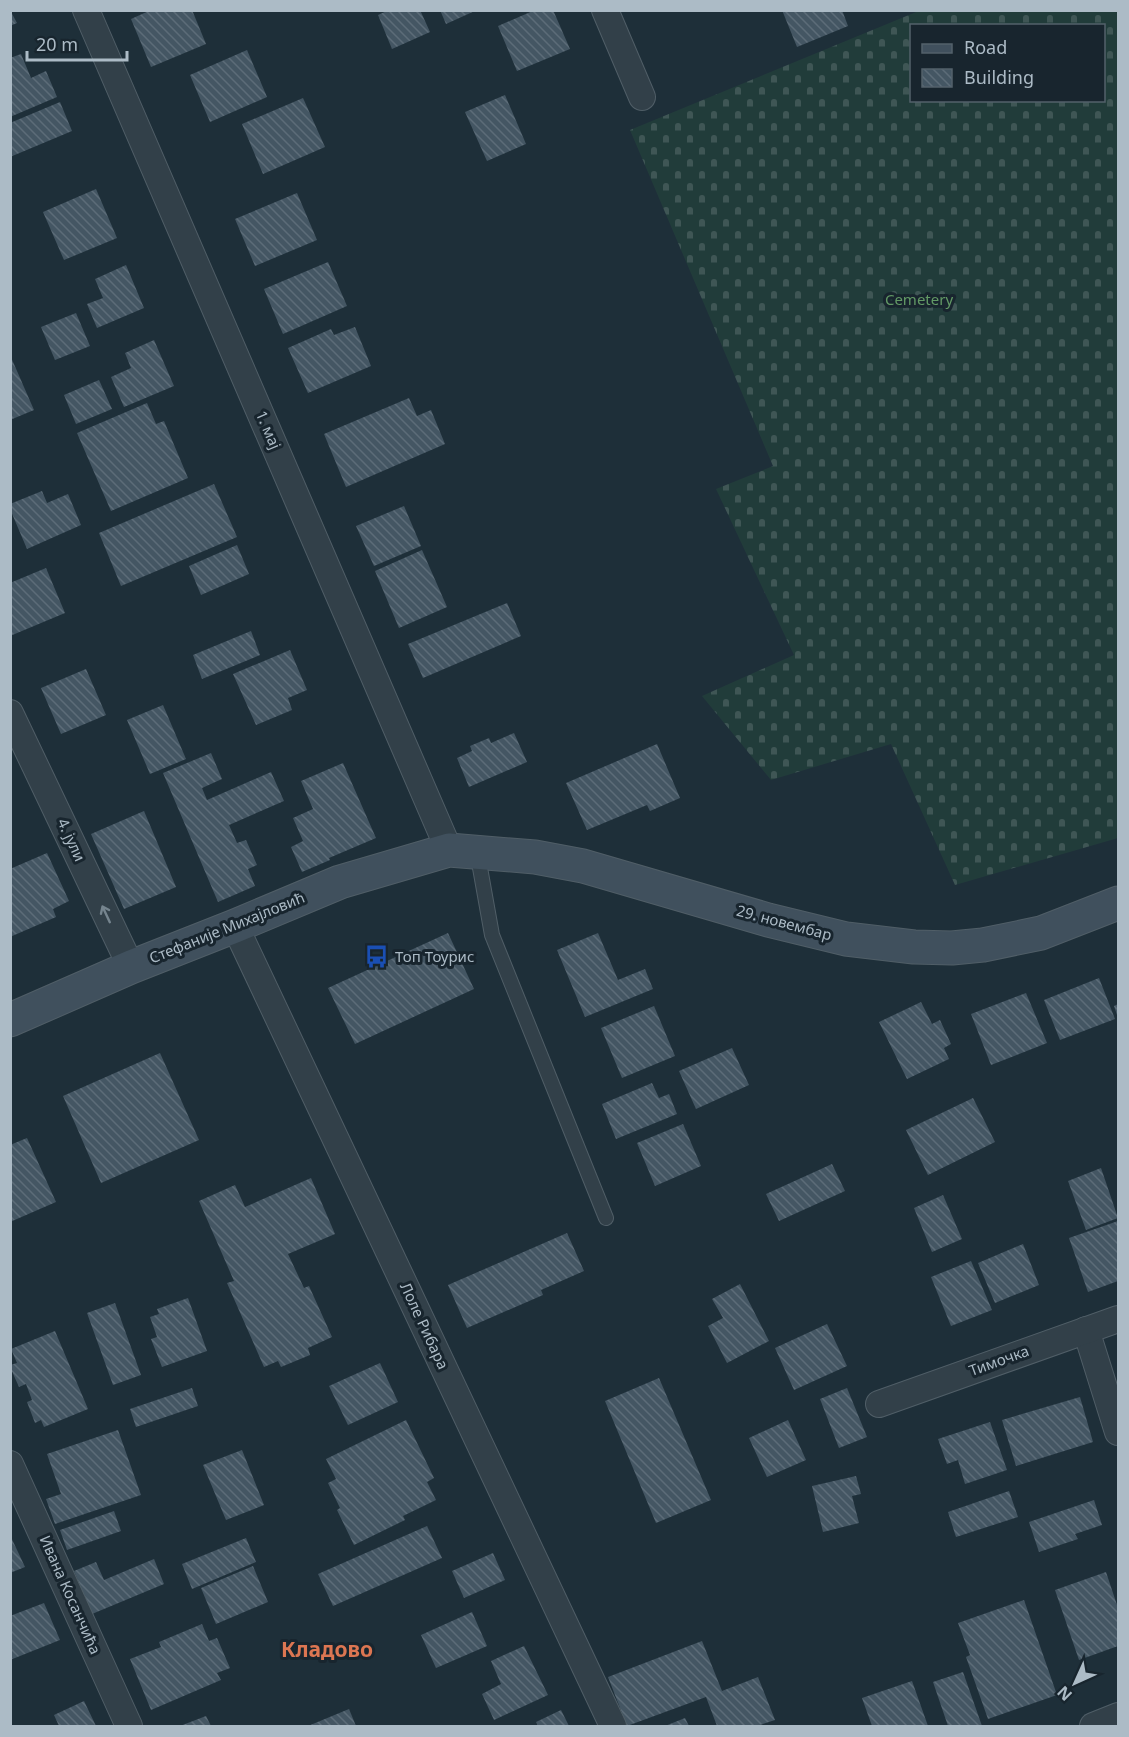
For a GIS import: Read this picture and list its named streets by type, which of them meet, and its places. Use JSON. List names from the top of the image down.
{
  "streets": {
    "main road": ["29. новембар", "Стефаније Михајловић"],
    "street": [
      "1. мај",
      "4. јули",
      "Лоле Рибара",
      "Тимочка",
      "Ивана Косанчића"
    ]
  },
  "crossings": [
    ["1. мај", "29. новембар"],
    ["1. мај", "Стефаније Михајловић"],
    ["4. јули", "Стефаније Михајловић"],
    ["29. новембар", "Стефаније Михајловић"],
    ["Стефаније Михајловић", "Лоле Рибара"]
  ],
  "one_way": ["4. јули"],
  "districts": ["Кладово"],
  "parks": ["Cemetery"],
  "places": {
    "bus stop": ["Топ Тоурис"]
  },
  "legend": ["Road", "Building"],
  "scale_bar": "20 m",
  "north": "bottom left"
}
